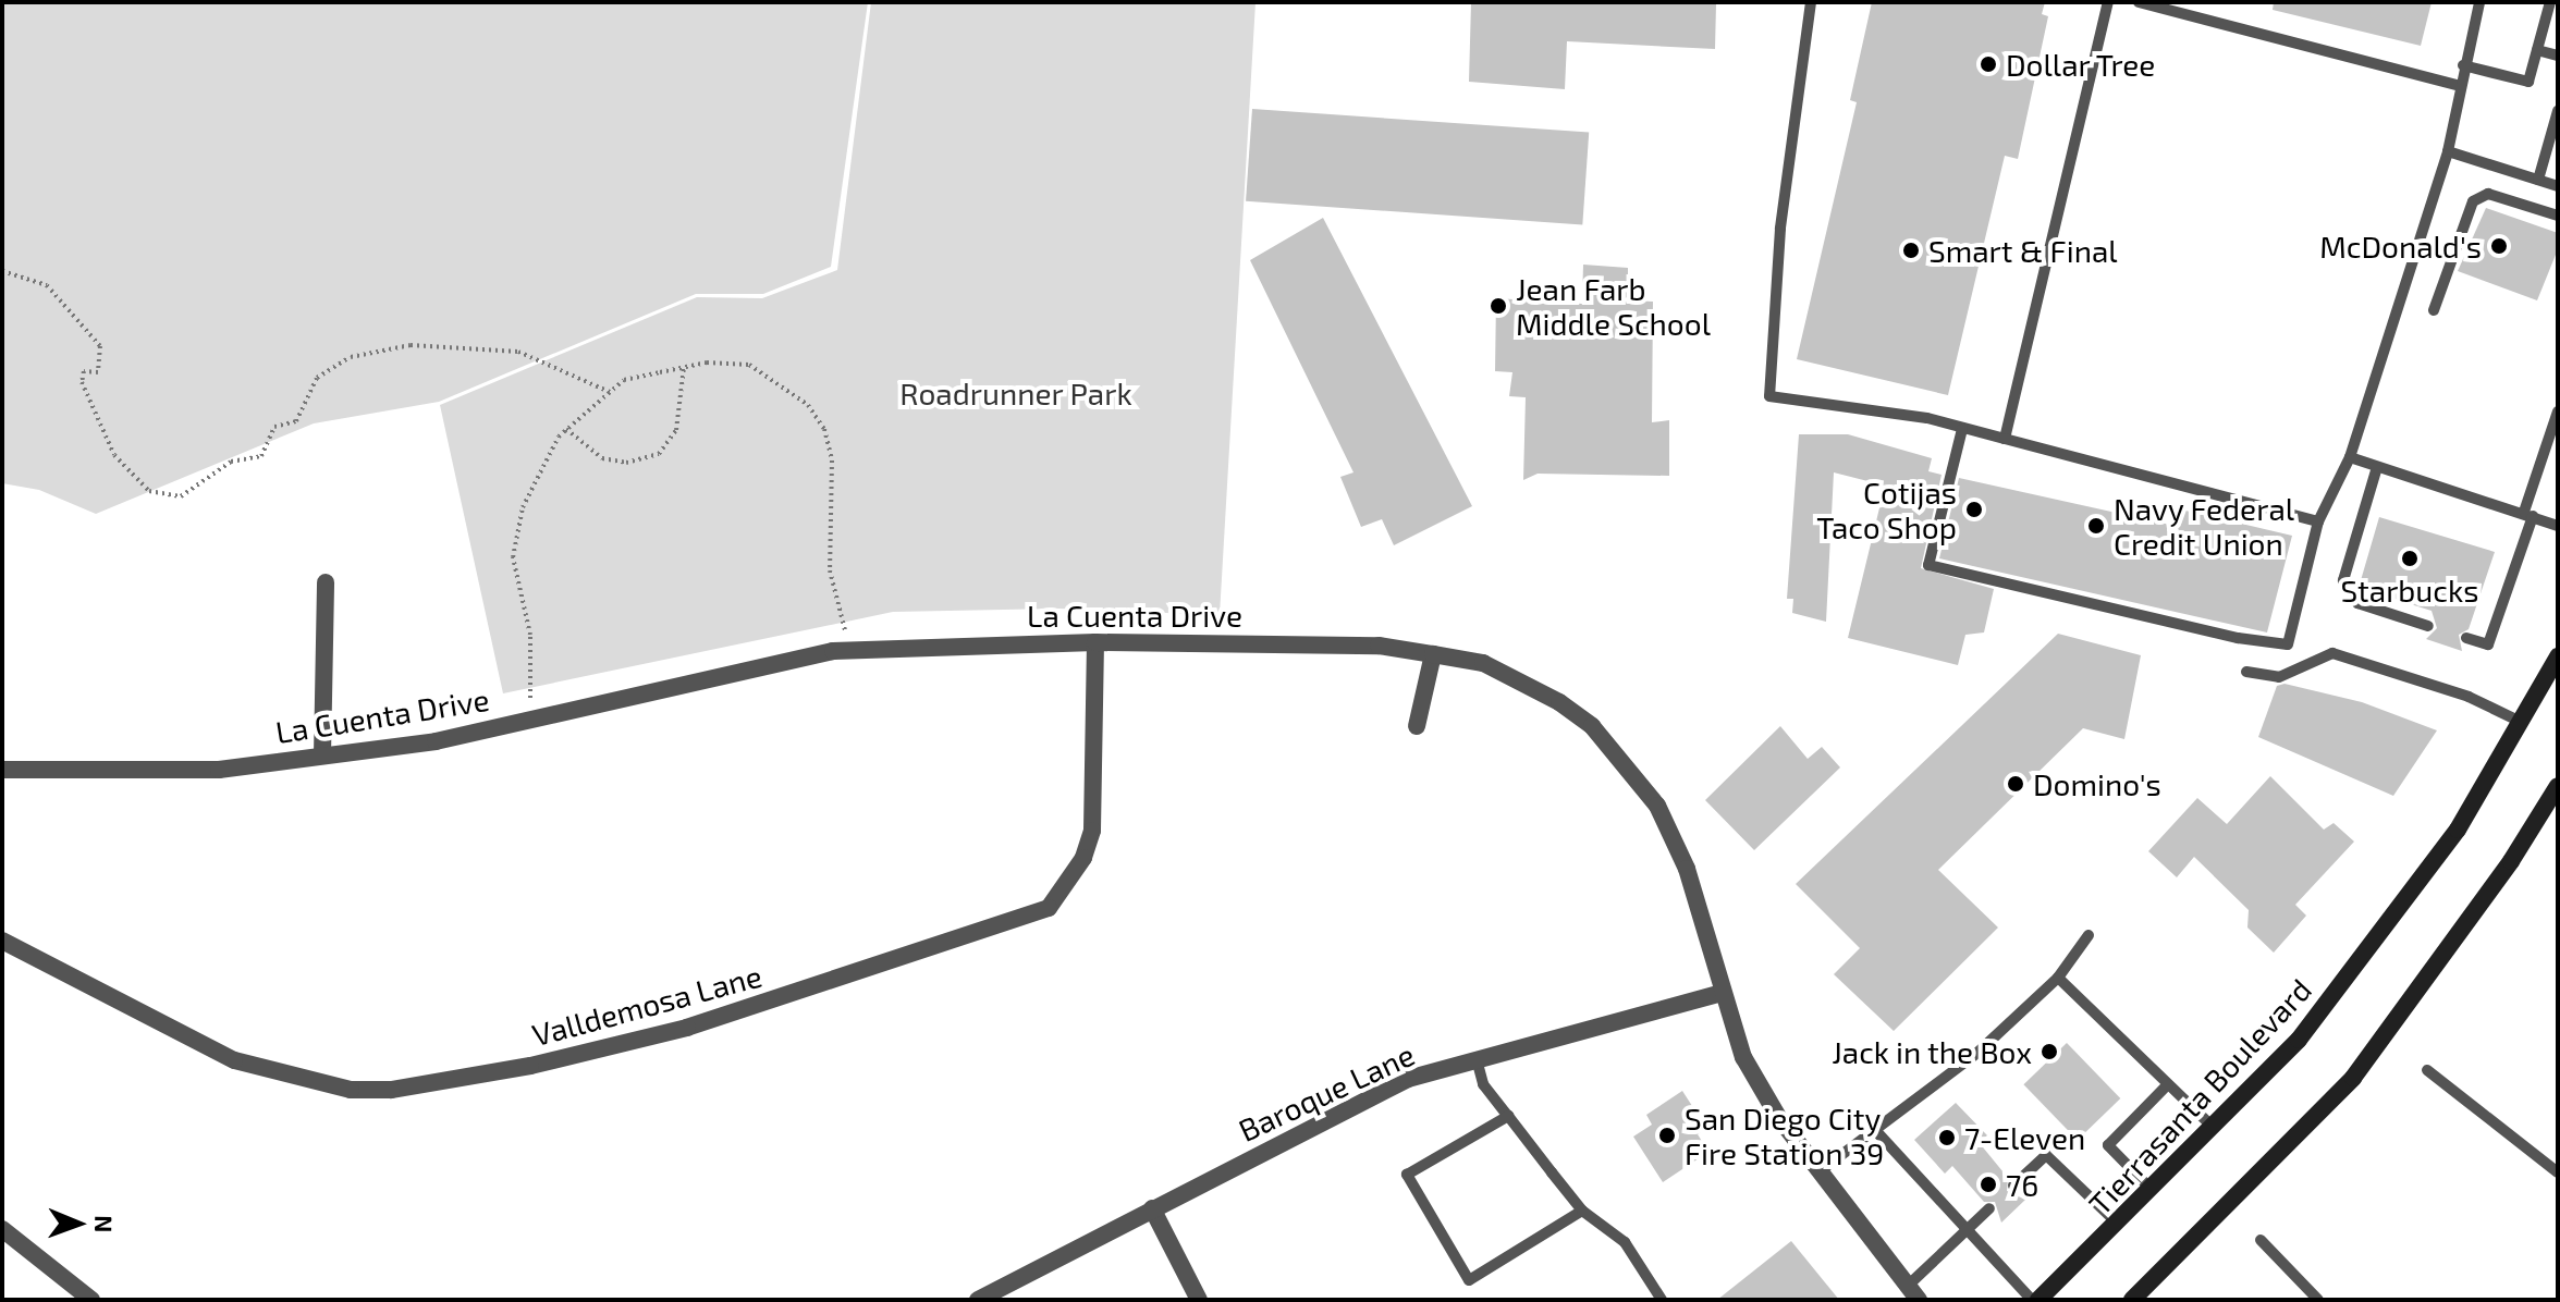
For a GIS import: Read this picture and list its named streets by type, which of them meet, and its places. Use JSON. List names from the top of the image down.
{
  "streets": {
    "main road": ["Tierrasanta Boulevard"],
    "street": ["La Cuenta Drive", "Valldemosa Lane", "Baroque Lane"]
  },
  "crossings": [
    ["La Cuenta Drive", "Valldemosa Lane"],
    ["La Cuenta Drive", "Baroque Lane"]
  ],
  "parks": ["Roadrunner Park"],
  "places": [
    "Dollar Tree",
    "McDonald's",
    "Smart & Final",
    "Jean Farb Middle School",
    "Cotijas Taco Shop",
    "Navy Federal Credit Union",
    "Starbucks",
    "Domino's",
    "Jack in the Box",
    "San Diego City Fire Station 39",
    "7-Eleven",
    "76"
  ],
  "north": "right"
}
